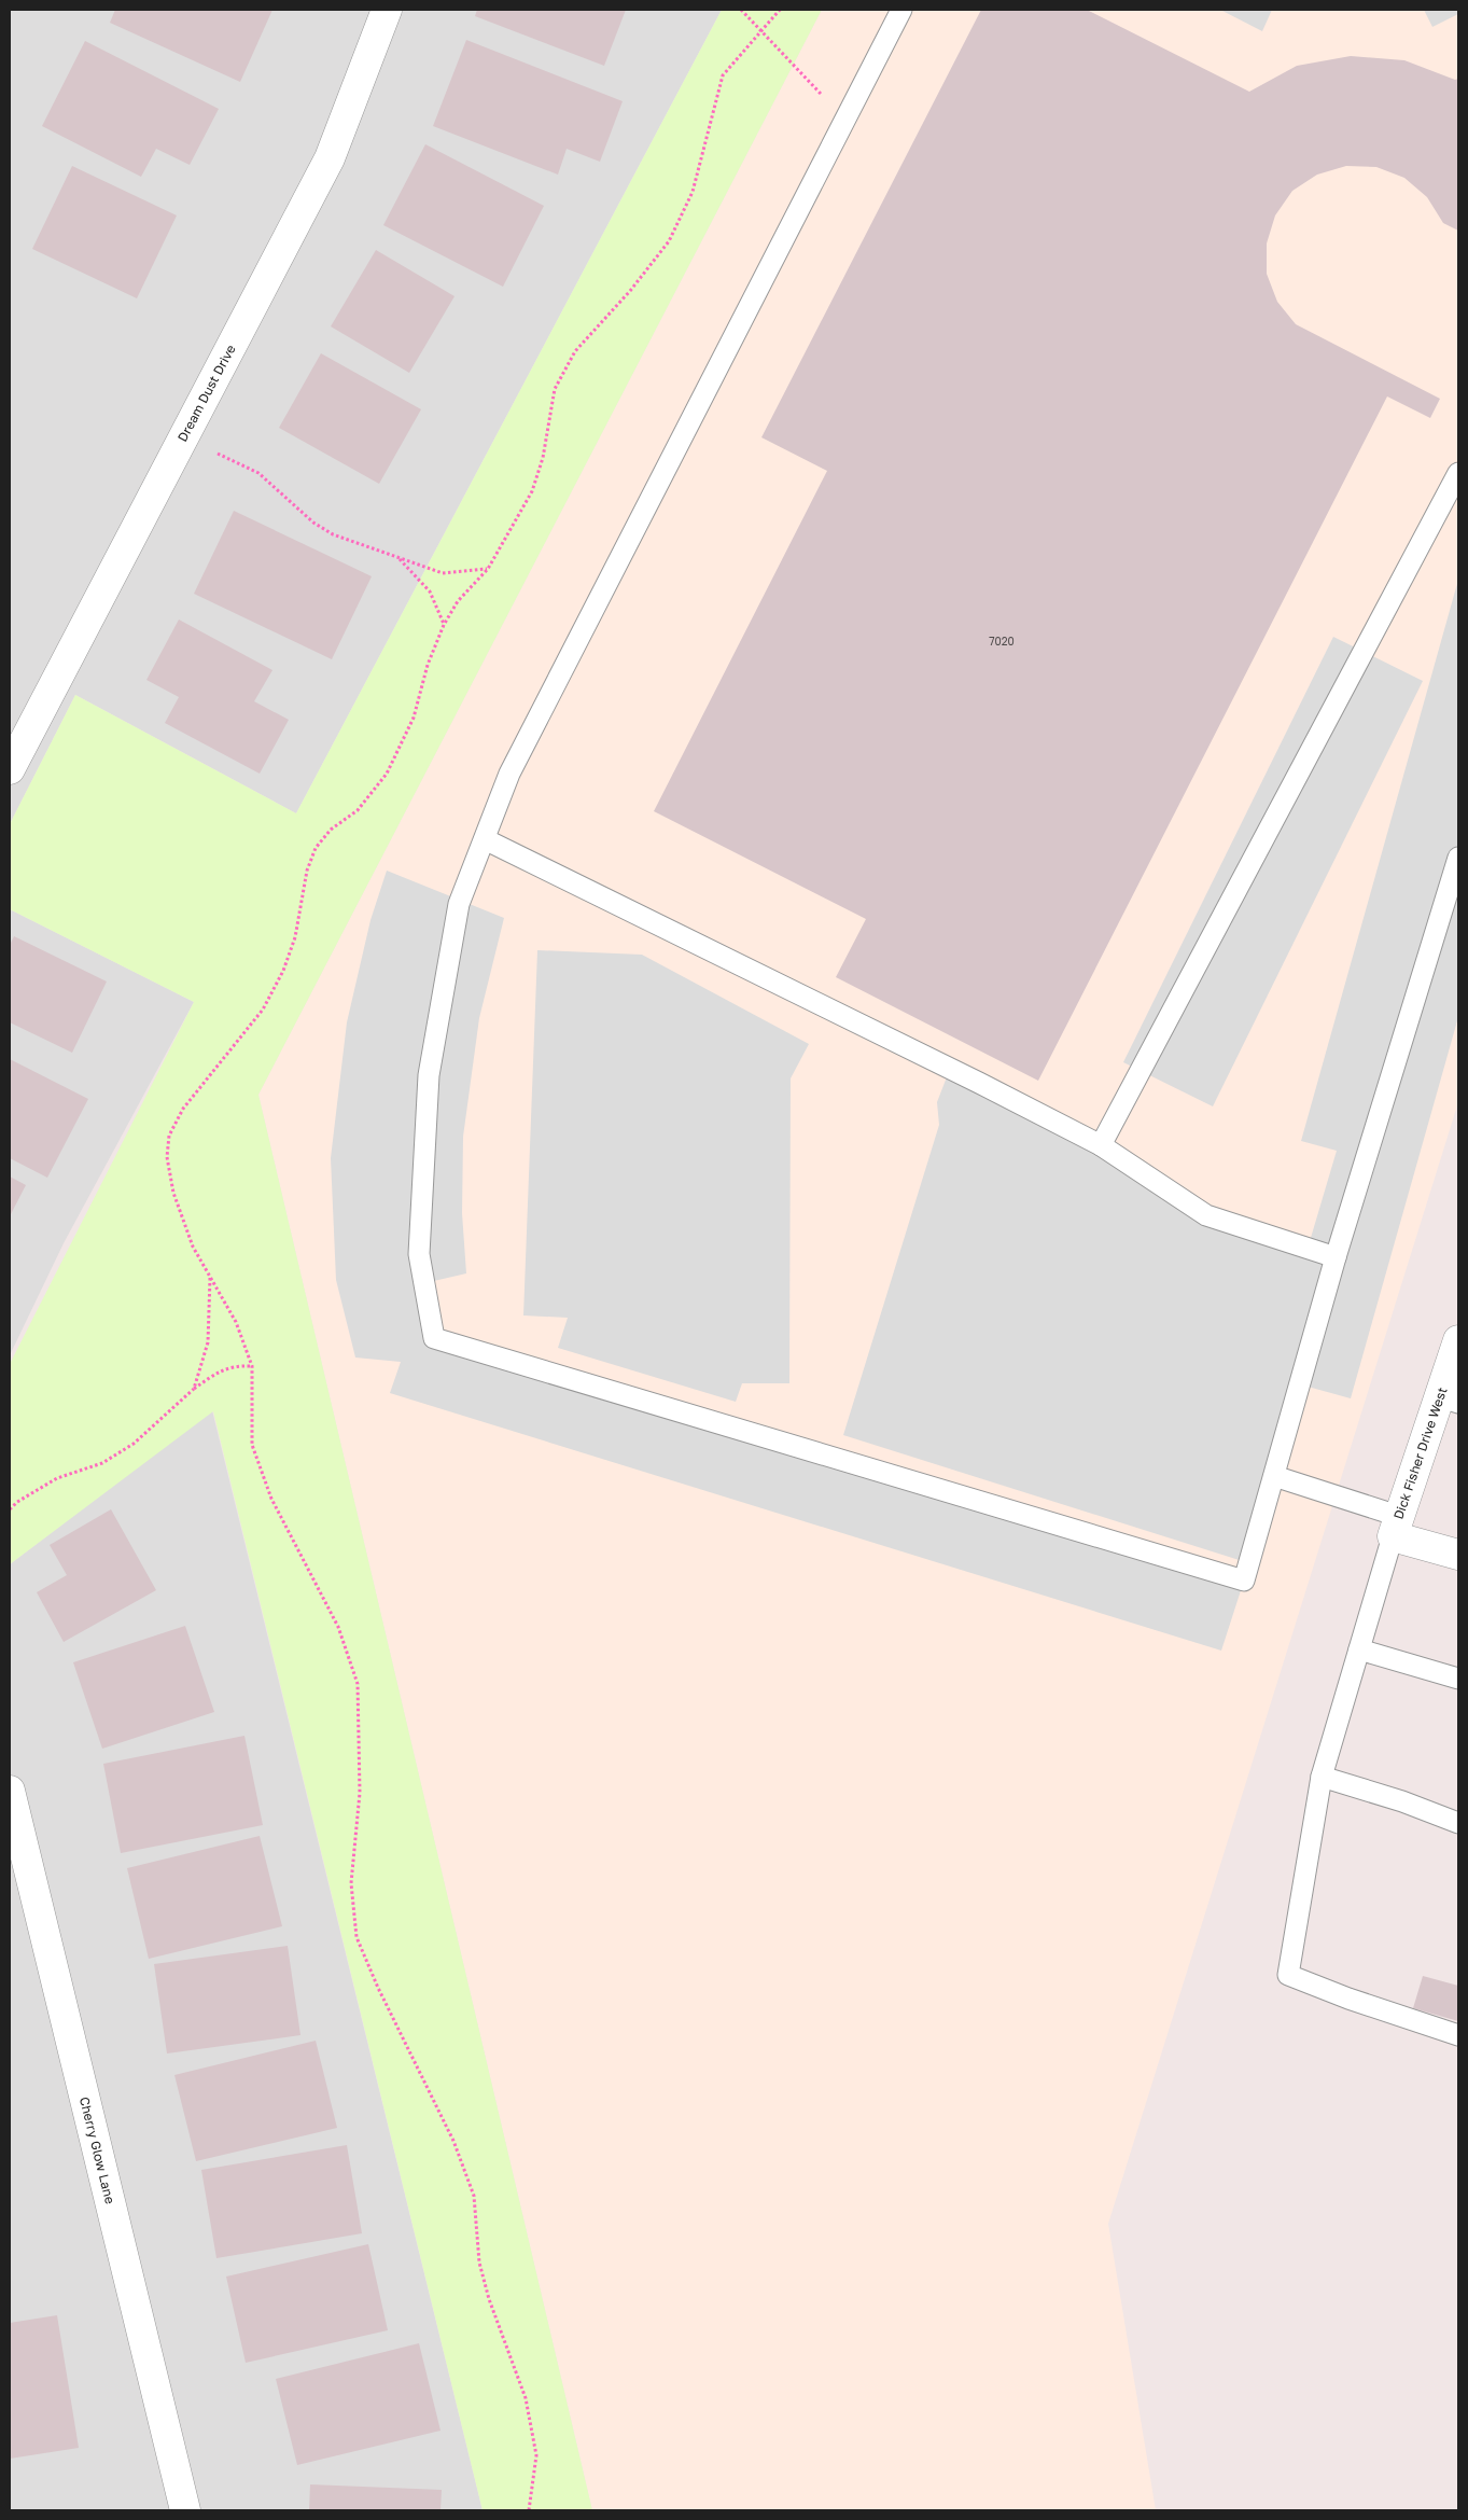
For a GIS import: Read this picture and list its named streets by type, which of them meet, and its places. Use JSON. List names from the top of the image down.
{
  "streets": {
    "street": ["Dream Dust Drive", "Dick Fisher Drive West", "Cherry Glow Lane"]
  },
  "house_numbers": ["7020"]
}
